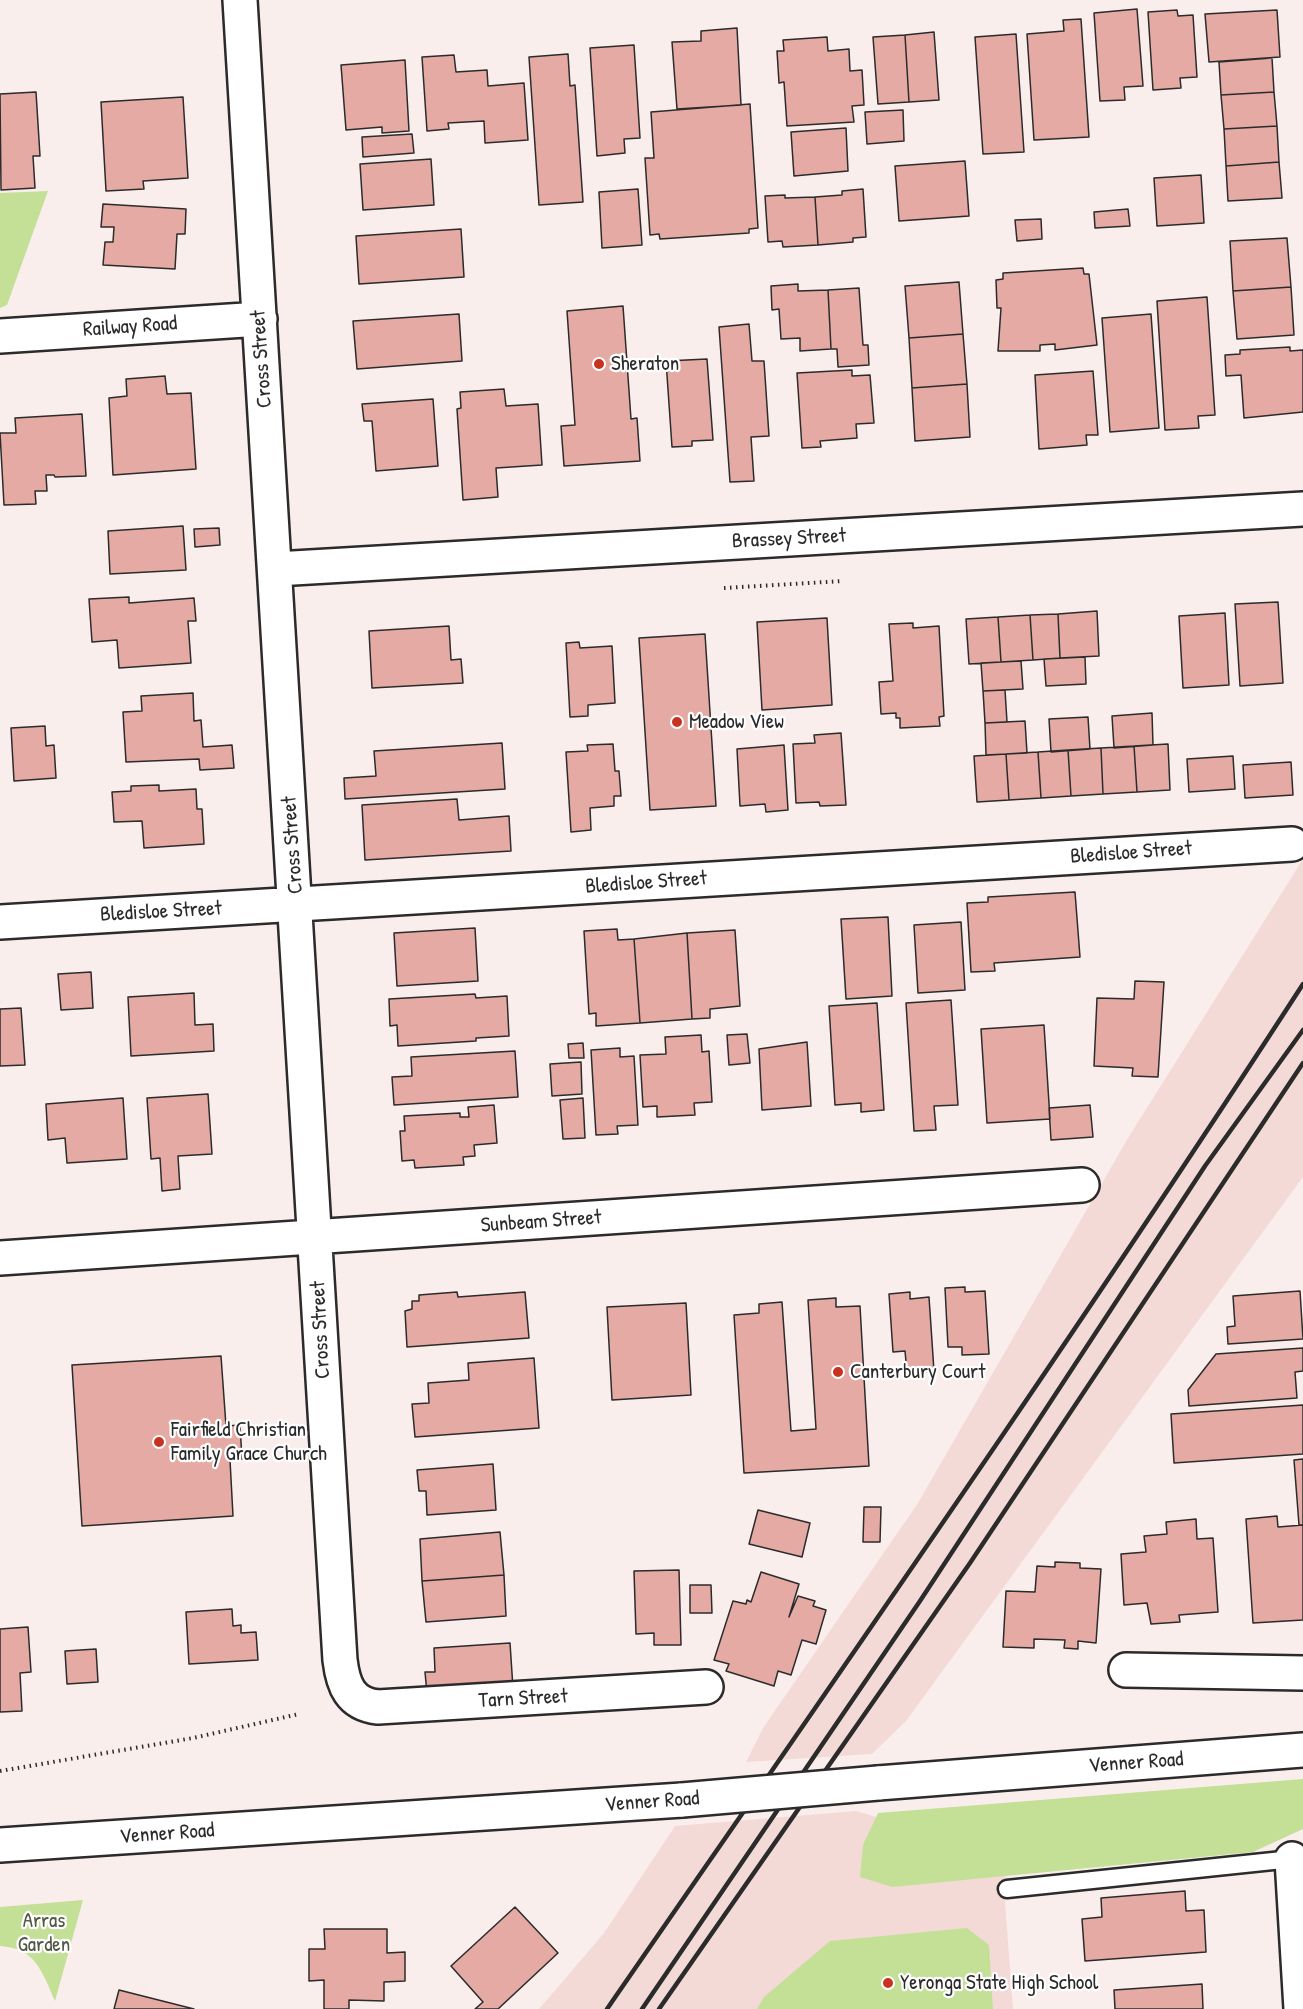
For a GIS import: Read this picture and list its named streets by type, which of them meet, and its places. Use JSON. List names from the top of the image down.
{
  "streets": {
    "street": [
      "Railway Road",
      "Cross Street",
      "Brassey Street",
      "Bledisloe Street",
      "Sunbeam Street",
      "Tarn Street",
      "Venner Road"
    ]
  },
  "crossings": [
    ["Railway Road", "Cross Street"],
    ["Cross Street", "Brassey Street"],
    ["Cross Street", "Bledisloe Street"],
    ["Cross Street", "Sunbeam Street"],
    ["Cross Street", "Tarn Street"]
  ],
  "parks": ["Arras Garden"],
  "places": [
    "Sheraton",
    "Meadow View",
    "Canterbury Court",
    "Fairfield Christian Family Grace Church",
    "Yeronga State High School"
  ]
}
